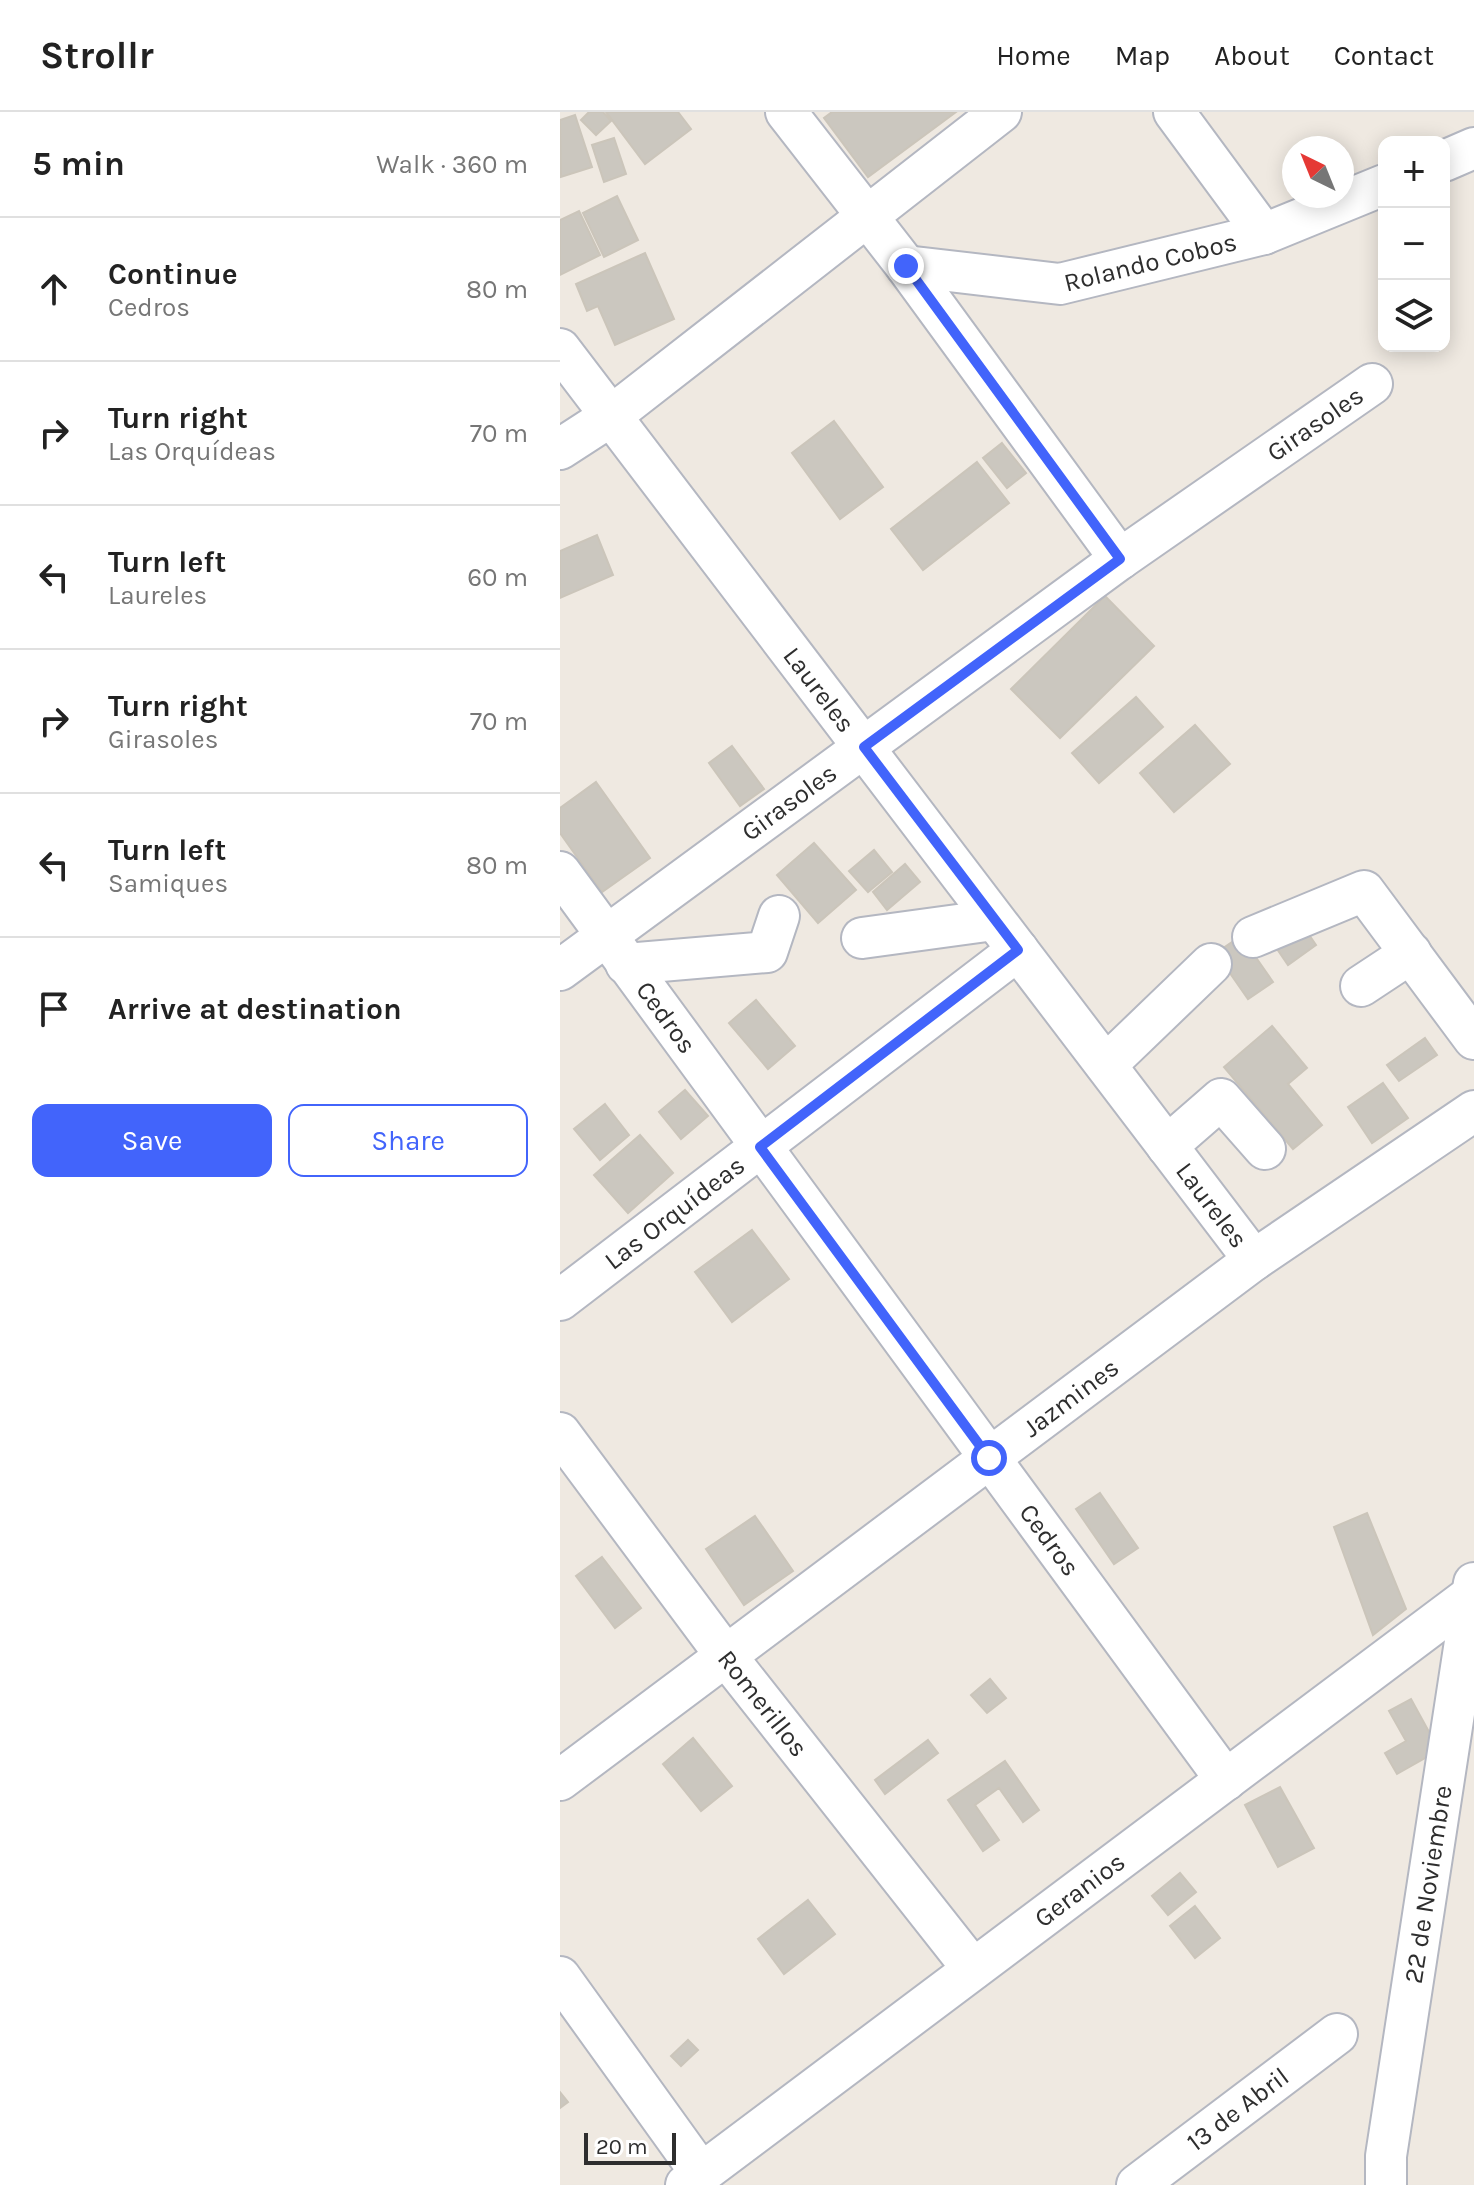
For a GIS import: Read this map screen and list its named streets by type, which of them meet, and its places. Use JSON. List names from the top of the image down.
{
  "streets": {
    "street": [
      "Rolando Cobos",
      "Girasoles",
      "Laureles",
      "Cedros",
      "Las Orquídeas",
      "Jazmines",
      "Romerillos",
      "22 de Noviembre",
      "Geranios",
      "13 de Abril"
    ]
  },
  "crossings": [
    ["Girasoles", "Laureles"],
    ["Girasoles", "Cedros"],
    ["Laureles", "Las Orquídeas"],
    ["Laureles", "Jazmines"],
    ["Cedros", "Las Orquídeas"],
    ["Cedros", "Jazmines"],
    ["Cedros", "Geranios"],
    ["Jazmines", "Romerillos"],
    ["Romerillos", "Geranios"],
    ["22 de Noviembre", "Geranios"]
  ],
  "scale_bar": "20 m",
  "north": "top left",
  "page": {
    "header": "Strollr",
    "nav": [
      "Home",
      "Map",
      "About",
      "Contact"
    ],
    "heading": ["5 min", "Walk · 360 m"],
    "map_buttons": ["+", "−"],
    "list": [
      ["Continue", "Cedros", "80 m"],
      ["Turn right", "Las Orquídeas", "70 m"],
      ["Turn left", "Laureles", "60 m"],
      ["Turn right", "Girasoles", "70 m"],
      ["Turn left", "Samiques", "80 m"],
      "Arrive at destination"
    ],
    "buttons": ["Save", "Share"],
    "scale": "20 m"
  }
}
